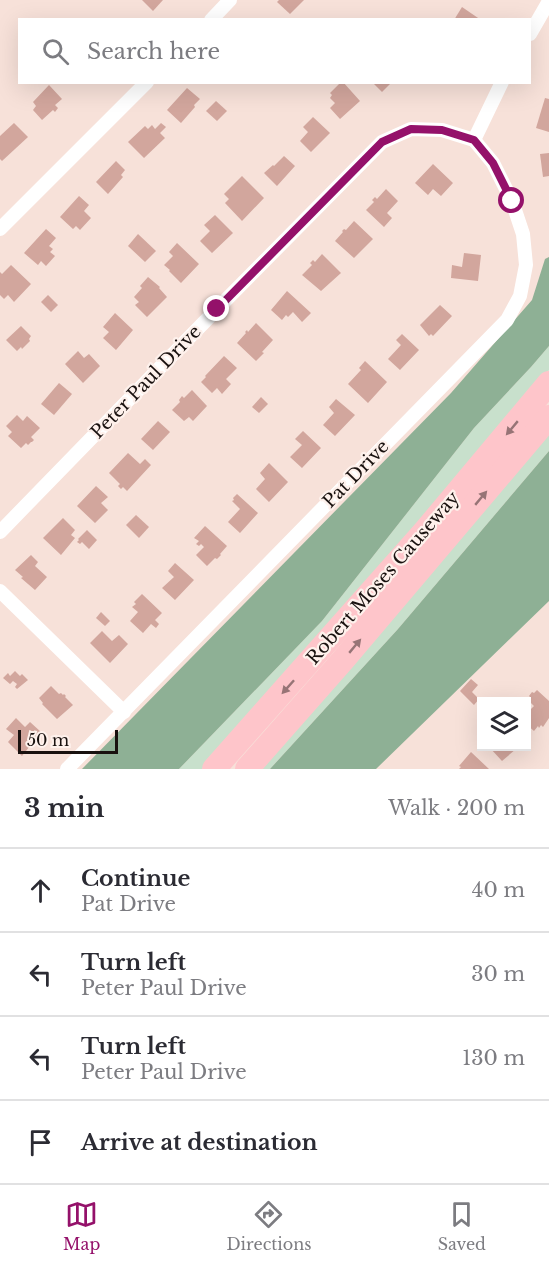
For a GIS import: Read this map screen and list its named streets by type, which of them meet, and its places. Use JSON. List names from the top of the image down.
{
  "streets": {
    "highway": ["Robert Moses Causeway"],
    "street": ["Peter Paul Drive", "Pat Drive"]
  },
  "crossings": [
    ["Peter Paul Drive", "Pat Drive"]
  ],
  "scale_bar": "50 m",
  "page": {
    "search": "Search here",
    "scale": "50 m",
    "heading": ["3 min", "Walk · 200 m"],
    "list": [
      ["Continue", "Pat Drive", "40 m"],
      ["Turn left", "Peter Paul Drive", "30 m"],
      ["Turn left", "Peter Paul Drive", "130 m"],
      "Arrive at destination"
    ],
    "nav": ["Map", "Directions", "Saved"]
  }
}
